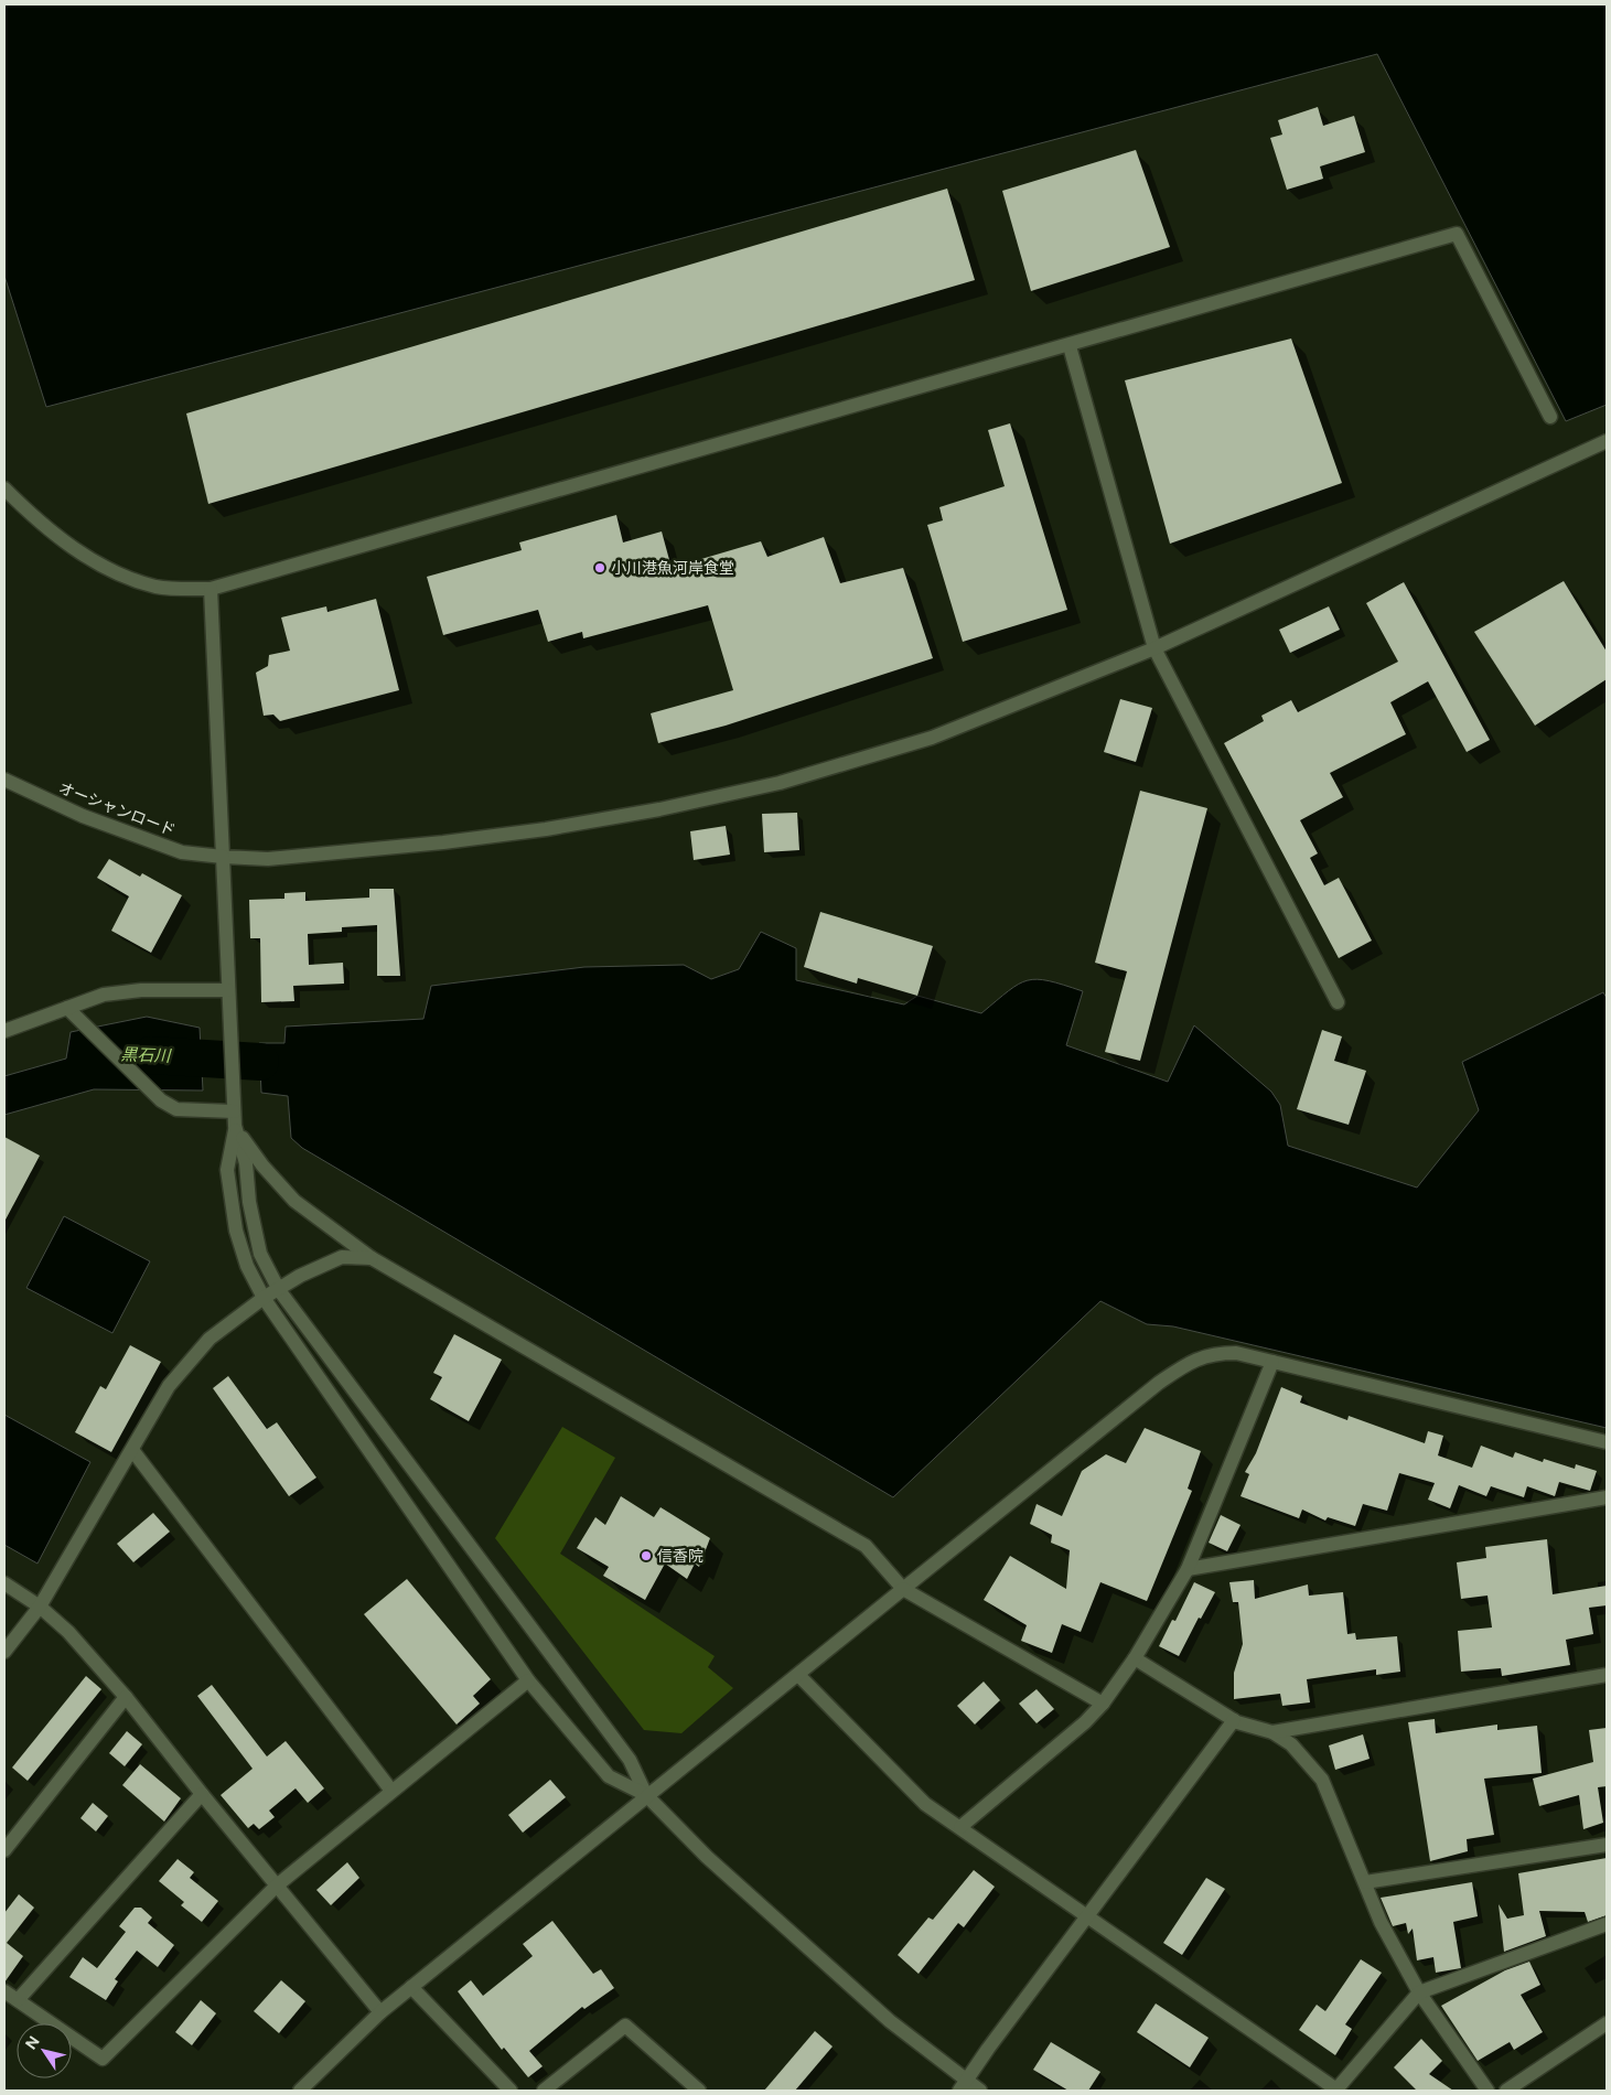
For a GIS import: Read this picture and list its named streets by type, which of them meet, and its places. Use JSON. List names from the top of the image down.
{
  "streets": {
    "street": ["オーシャンロード"]
  },
  "water": ["黒石川"],
  "places": ["小川港魚河岸食堂", "信香院"],
  "north": "top left"
}
